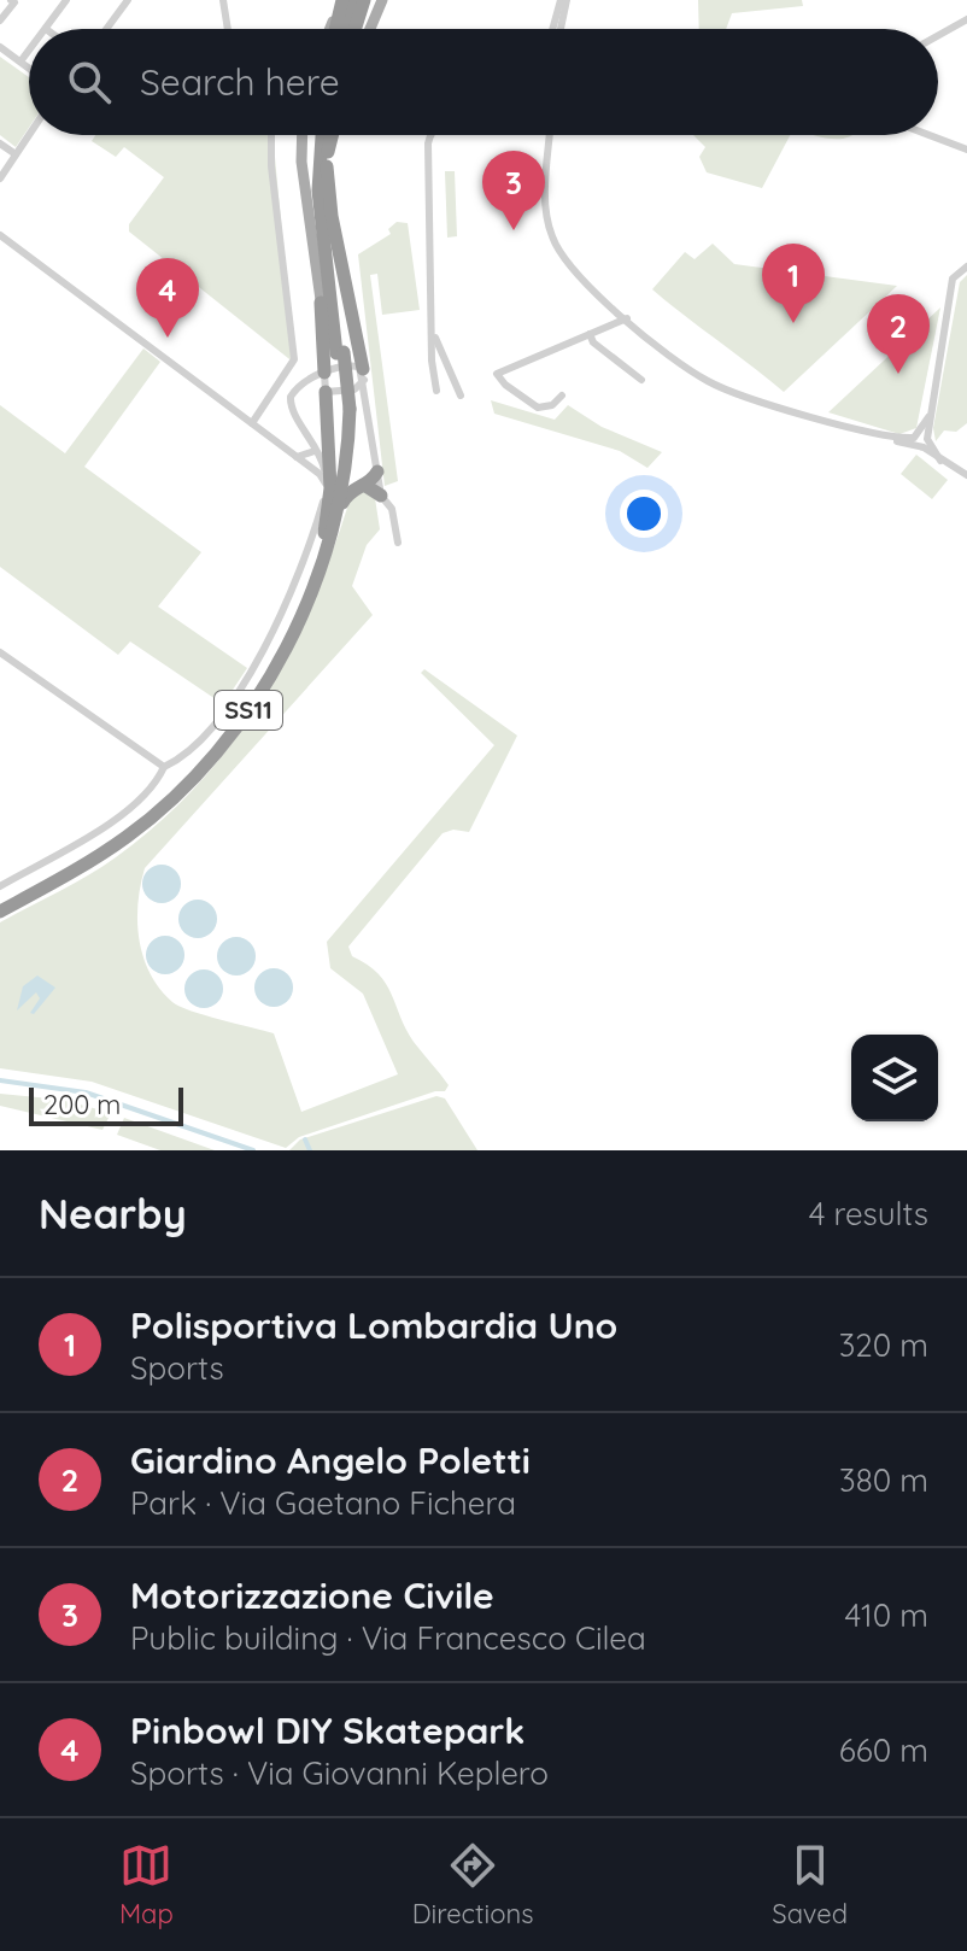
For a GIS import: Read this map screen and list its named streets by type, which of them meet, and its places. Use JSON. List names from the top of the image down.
{
  "streets": {
    "highway": ["SS11"]
  },
  "scale_bar": "200 m",
  "page": {
    "search": "Search here",
    "pins": [
      "3",
      "1",
      "4",
      "2"
    ],
    "scale": "200 m",
    "heading": ["Nearby", "4 results"],
    "list": [
      {
        "mark": "1",
        "name": "Polisportiva Lombardia Uno",
        "note": "Sports",
        "value": "320 m"
      },
      {
        "mark": "2",
        "name": "Giardino Angelo Poletti",
        "note": "Park · Via Gaetano Fichera",
        "value": "380 m"
      },
      {
        "mark": "3",
        "name": "Motorizzazione Civile",
        "note": "Public building · Via Francesco Cilea",
        "value": "410 m"
      },
      {
        "mark": "4",
        "name": "Pinbowl DIY Skatepark",
        "note": "Sports · Via Giovanni Keplero",
        "value": "660 m"
      }
    ],
    "nav": ["Map", "Directions", "Saved"]
  }
}
